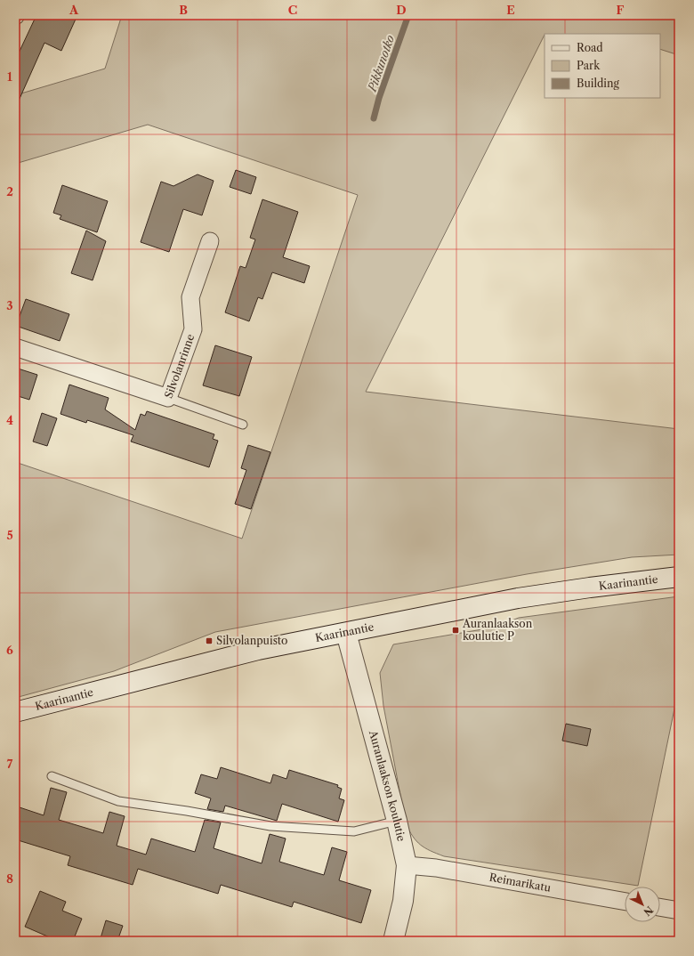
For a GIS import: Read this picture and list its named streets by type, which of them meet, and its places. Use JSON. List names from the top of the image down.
{
  "streets": {
    "main road": ["Kaarinantie", "Auranlaakson koulutie"],
    "street": ["Silvolanrinne", "Reimarikatu"]
  },
  "crossings": [
    ["Kaarinantie", "Auranlaakson koulutie"],
    ["Auranlaakson koulutie", "Reimarikatu"]
  ],
  "water": ["Pikkunotko"],
  "places": {
    "transit": ["Auranlaakson koulutie P", "Silvolanpuisto"]
  },
  "legend": ["Road", "Park", "Building"],
  "north": "bottom right",
  "grid": {
    "columns": [
      "A",
      "B",
      "C",
      "D",
      "E",
      "F"
    ],
    "rows": [
      "1",
      "2",
      "3",
      "4",
      "5",
      "6",
      "7",
      "8"
    ]
  }
}
